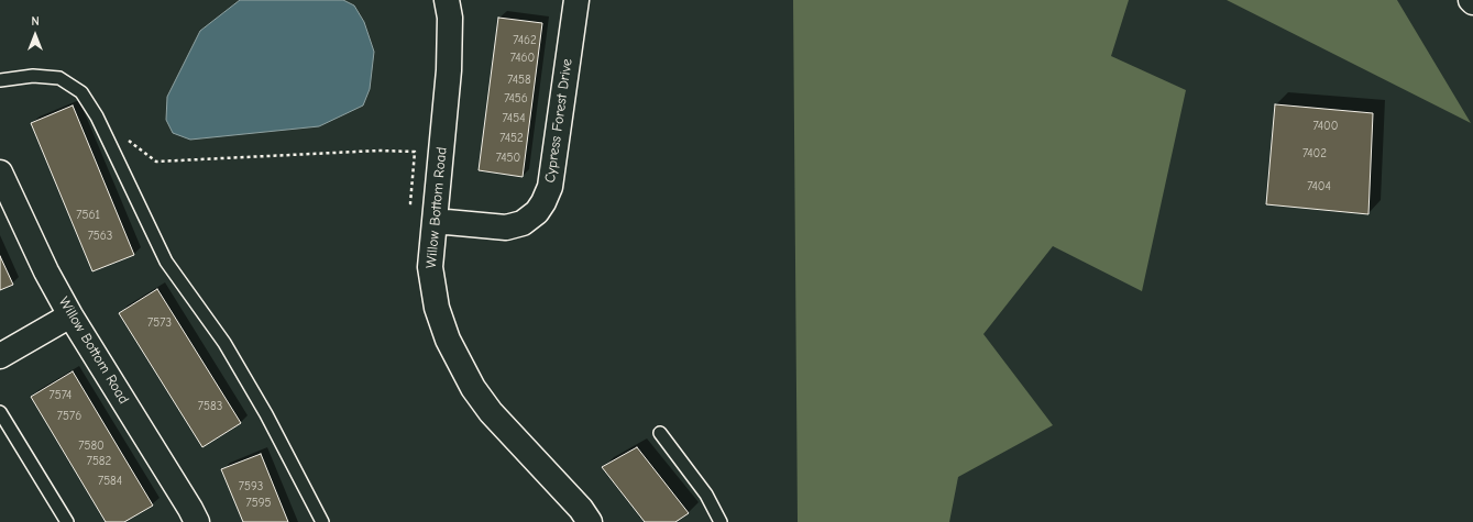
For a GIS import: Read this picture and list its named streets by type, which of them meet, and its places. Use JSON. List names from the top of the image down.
{
  "streets": {
    "street": ["Cypress Forest Drive", "Willow Bottom Road"]
  },
  "crossings": [
    ["Cypress Forest Drive", "Willow Bottom Road"]
  ],
  "house_numbers": [
    "7462",
    "7460",
    "7458",
    "7456",
    "7454",
    "7400",
    "7452",
    "7402",
    "7450",
    "7404",
    "7561",
    "7563",
    "7573",
    "7574",
    "7583",
    "7576",
    "7580",
    "7582",
    "7584",
    "7593",
    "7595"
  ],
  "north": "top"
}
